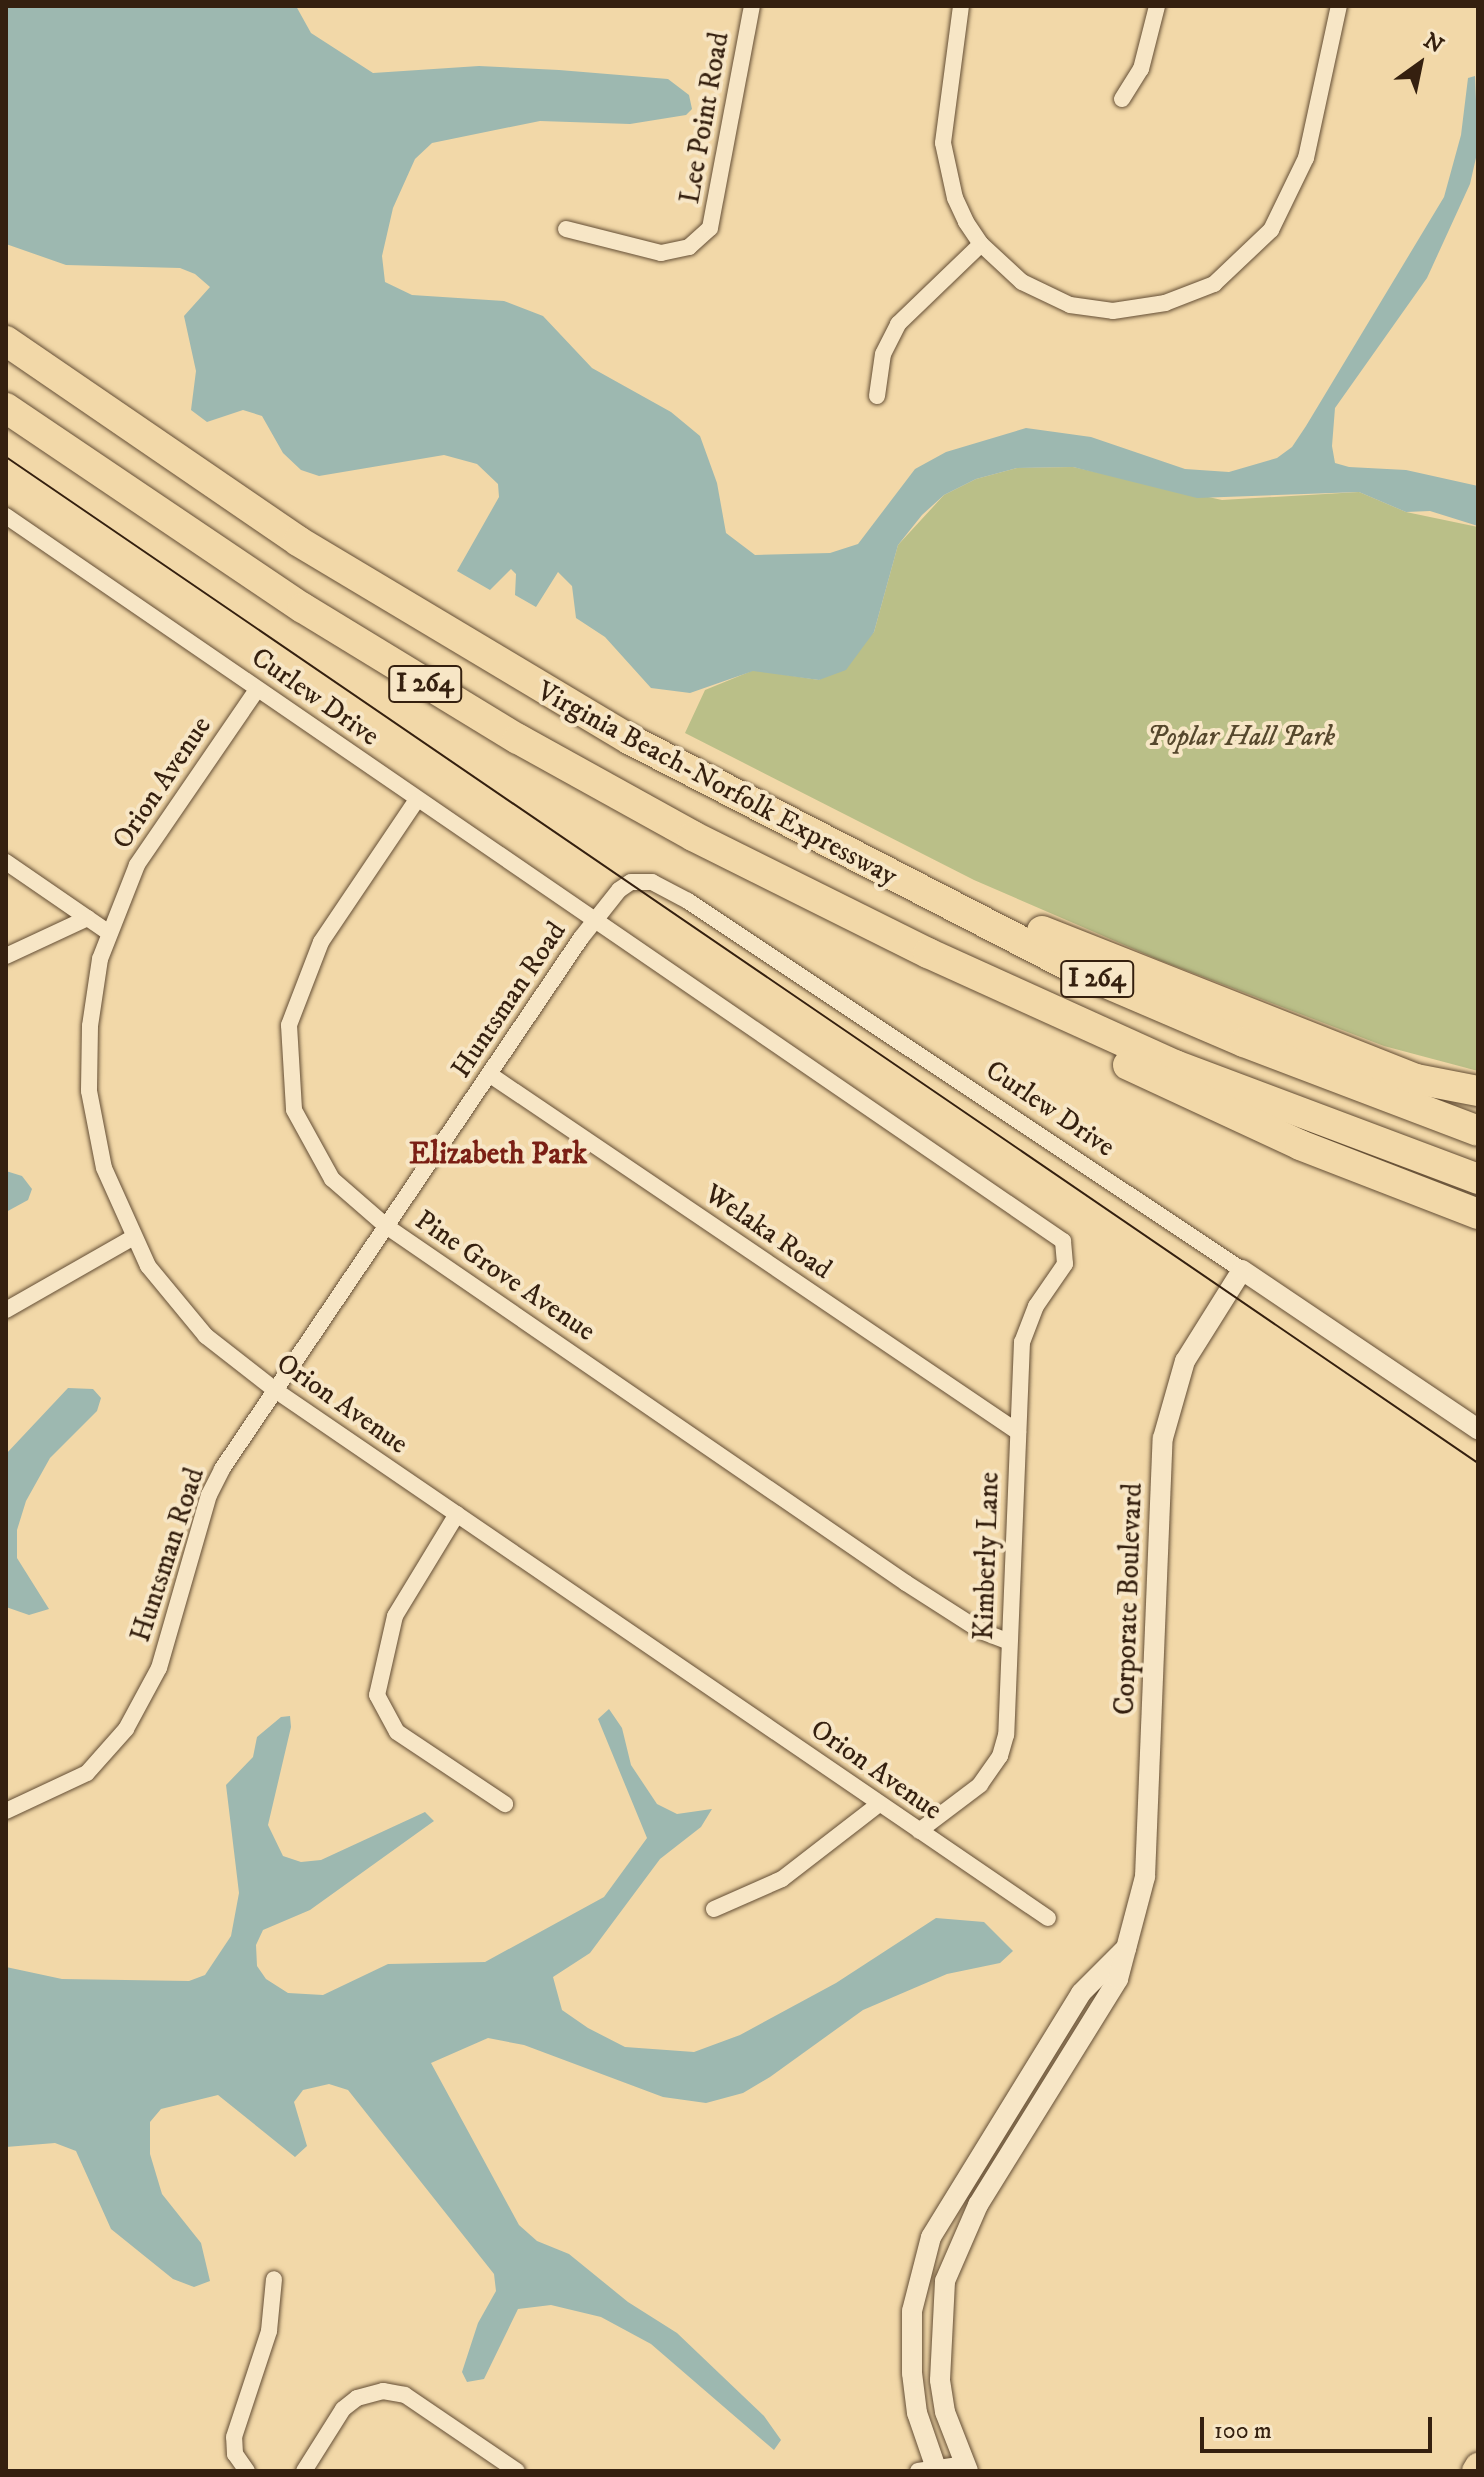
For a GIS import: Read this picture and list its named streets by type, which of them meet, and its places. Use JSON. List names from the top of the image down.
{
  "streets": {
    "highway": ["I 264", "Virginia Beach-Norfolk Expressway"],
    "street": [
      "Lee Point Road",
      "Curlew Drive",
      "Orion Avenue",
      "Huntsman Road",
      "Welaka Road",
      "Pine Grove Avenue",
      "Kimberly Lane",
      "Corporate Boulevard"
    ]
  },
  "crossings": [
    ["Curlew Drive", "Orion Avenue"],
    ["Curlew Drive", "Huntsman Road"],
    ["Curlew Drive", "Pine Grove Avenue"],
    ["Curlew Drive", "Kimberly Lane"],
    ["Curlew Drive", "Corporate Boulevard"],
    ["Orion Avenue", "Huntsman Road"],
    ["Orion Avenue", "Kimberly Lane"],
    ["Huntsman Road", "Welaka Road"],
    ["Huntsman Road", "Pine Grove Avenue"],
    ["Welaka Road", "Kimberly Lane"],
    ["Pine Grove Avenue", "Kimberly Lane"]
  ],
  "districts": ["Elizabeth Park"],
  "parks": ["Poplar Hall Park"],
  "scale_bar": "100 m",
  "north": "top right"
}
